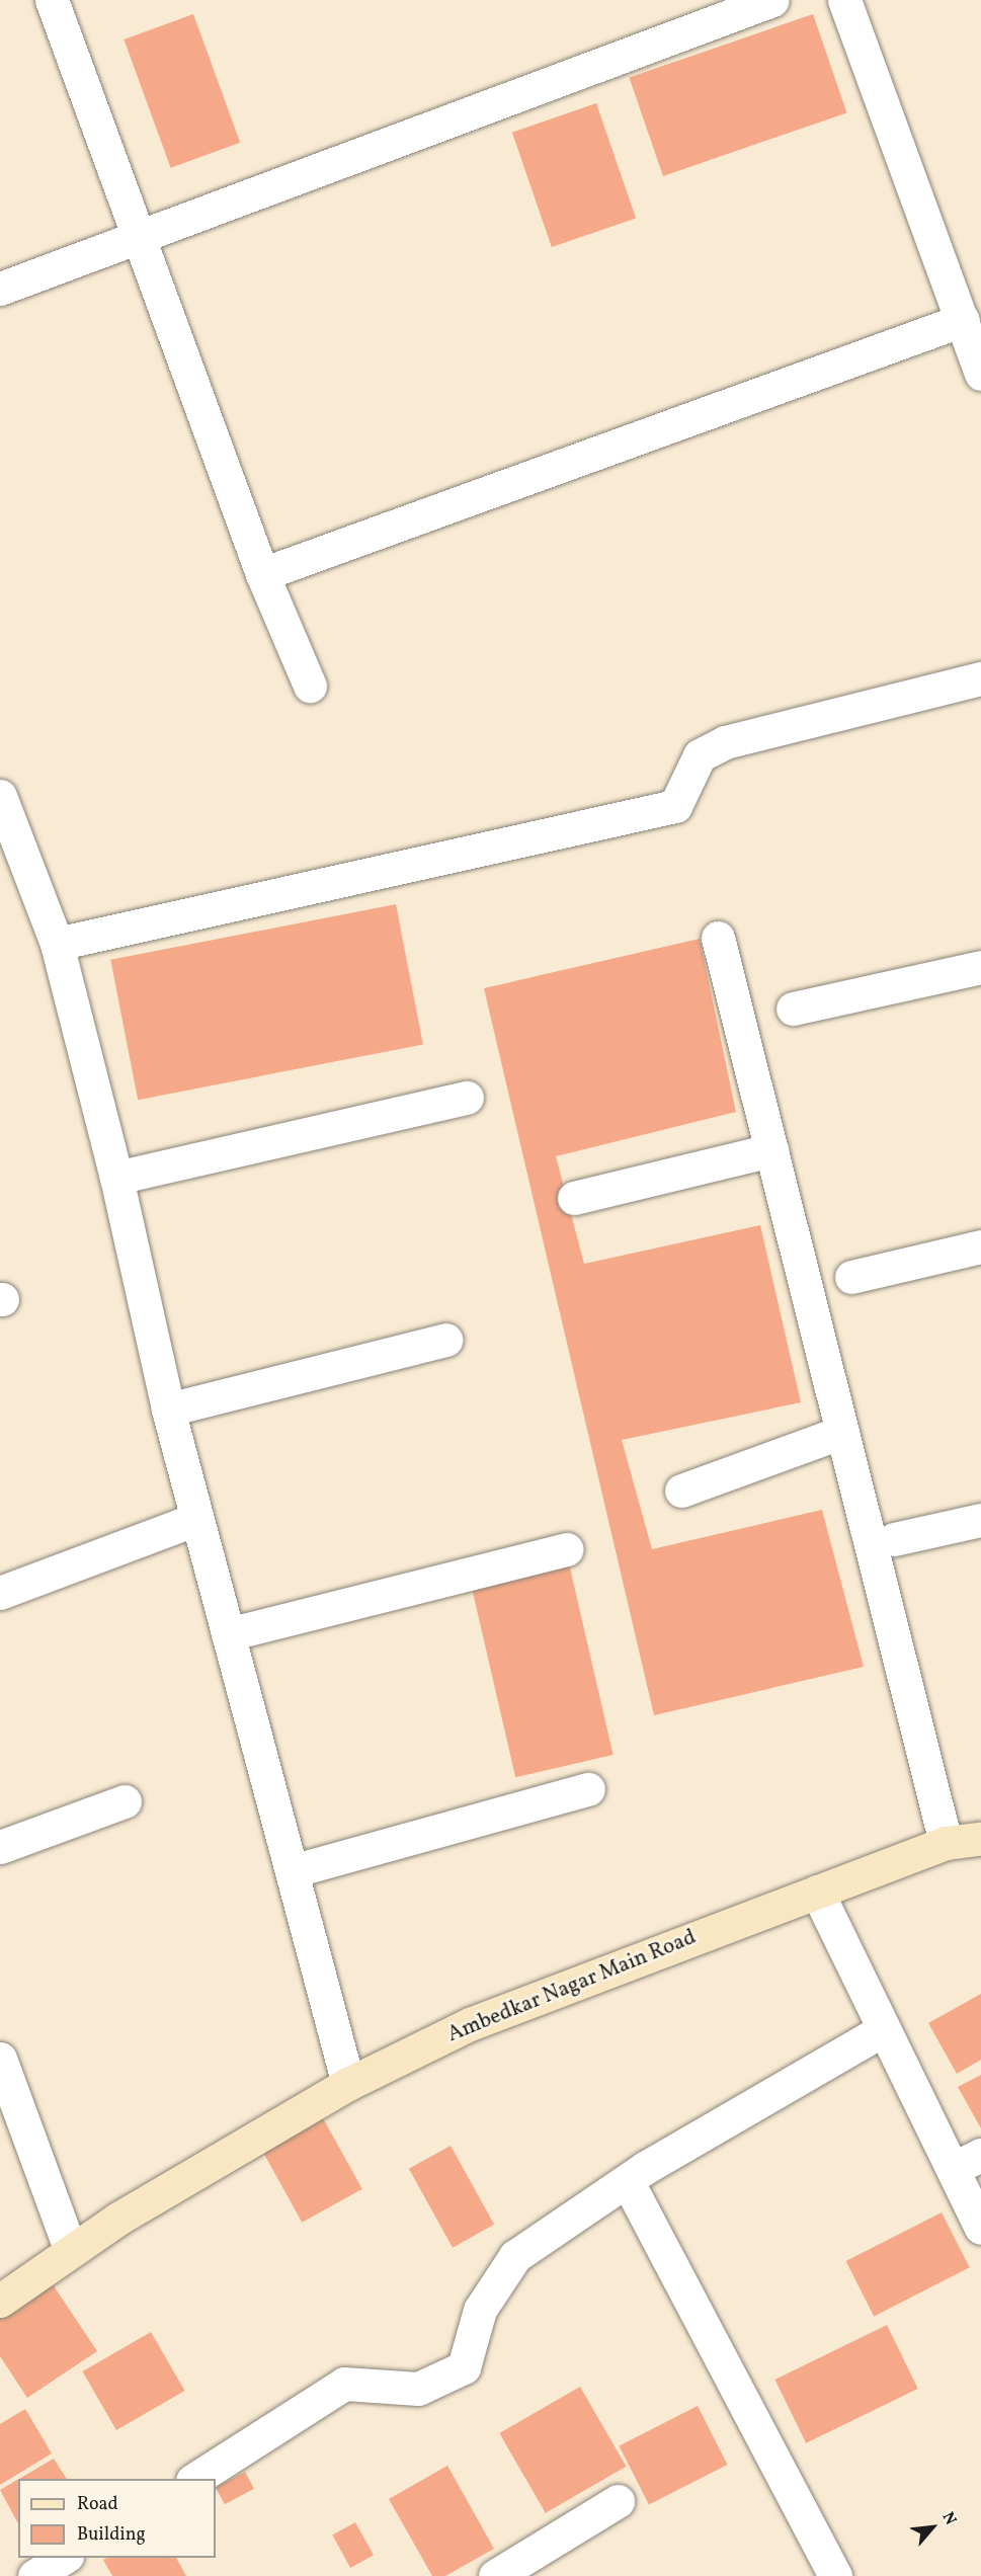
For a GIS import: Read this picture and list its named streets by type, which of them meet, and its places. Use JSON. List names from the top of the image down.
{
  "streets": {
    "street": ["Ambedkar Nagar Main Road"]
  },
  "legend": ["Road", "Building"],
  "north": "top right"
}
